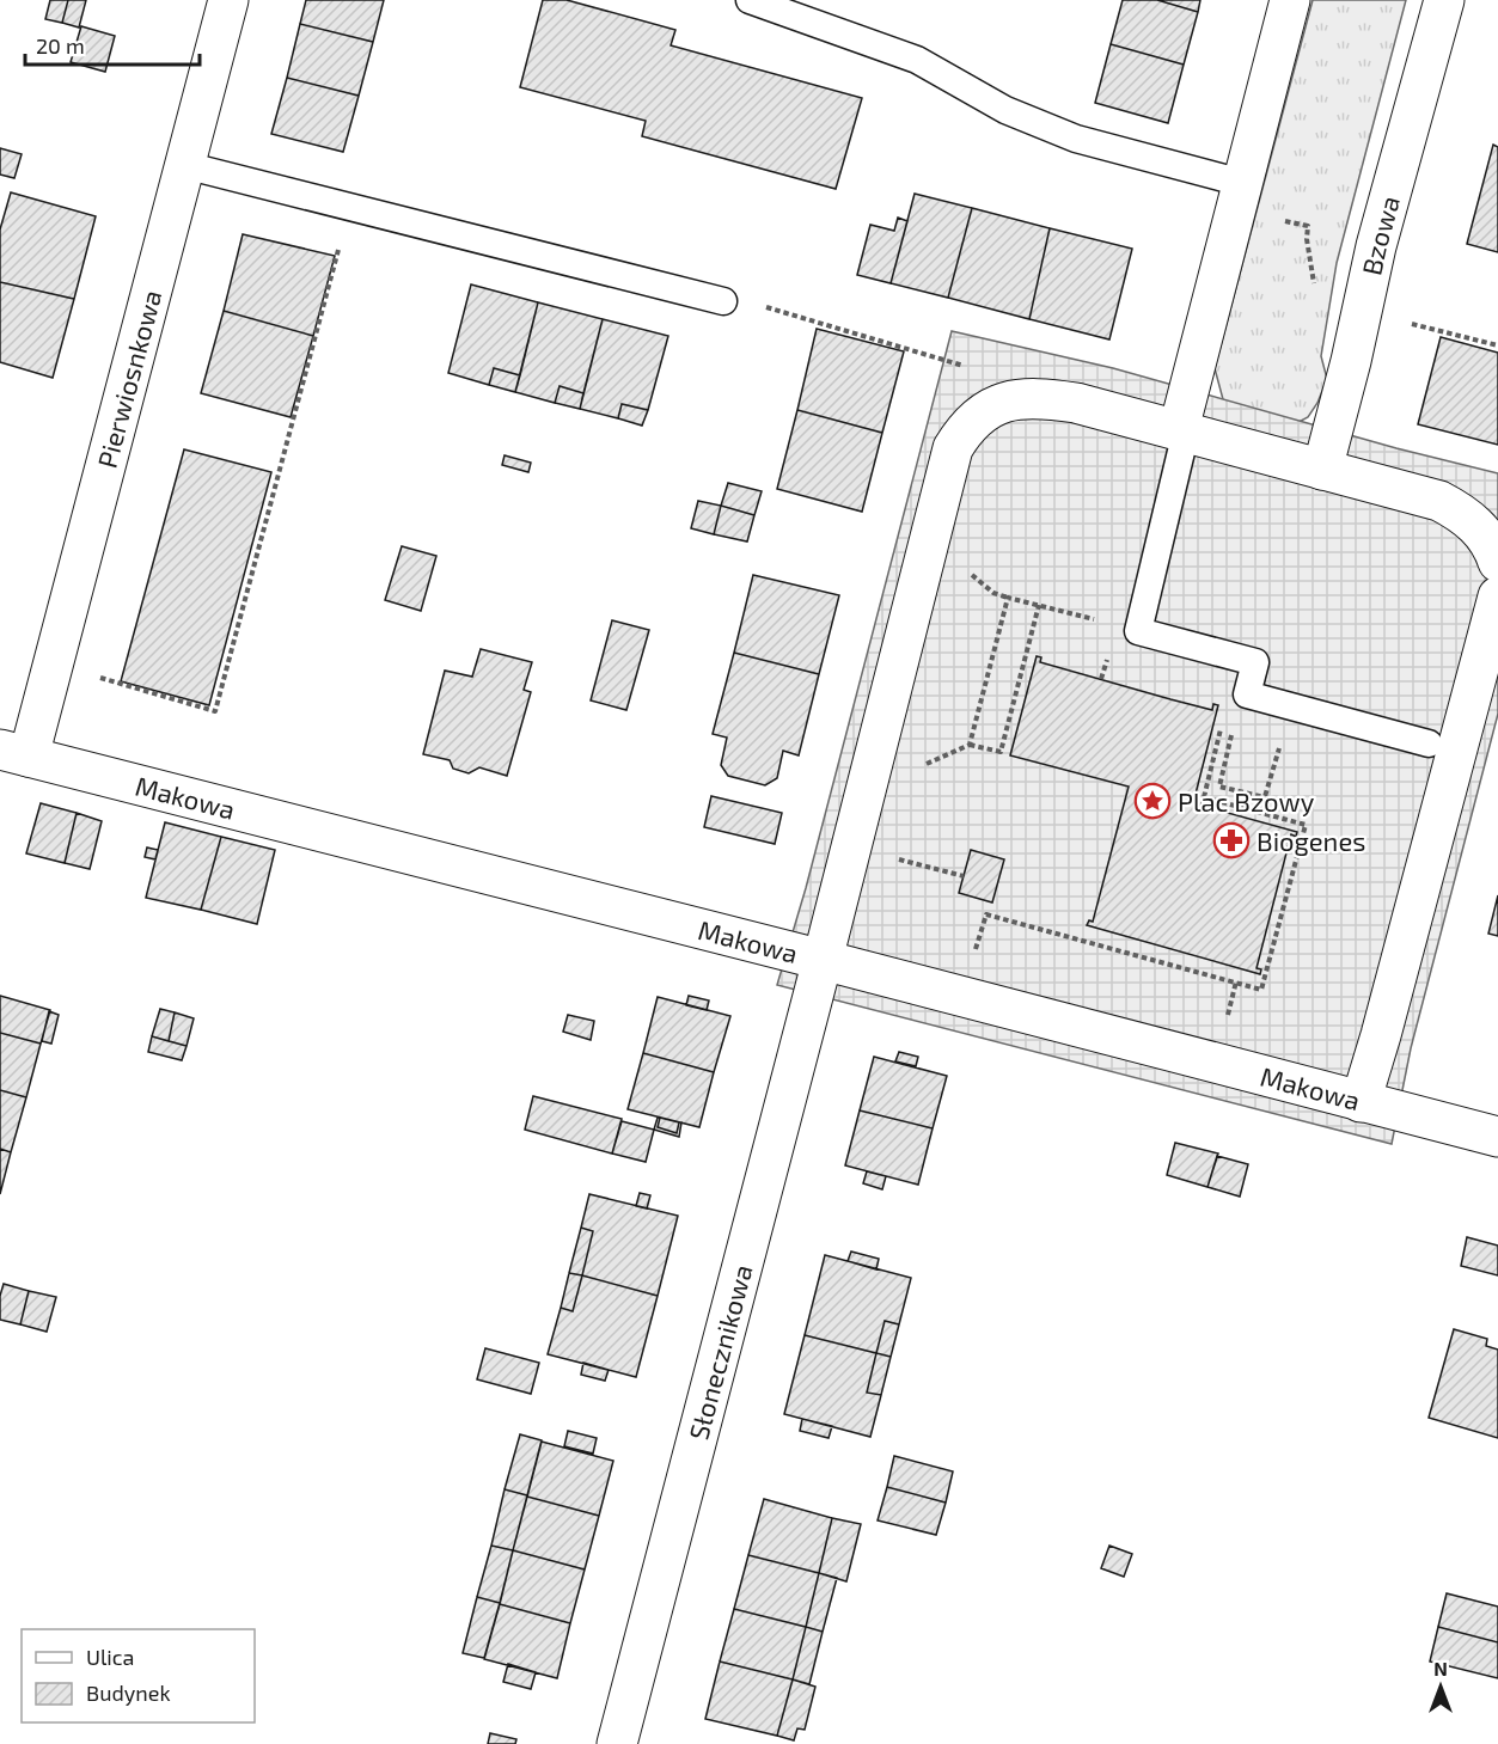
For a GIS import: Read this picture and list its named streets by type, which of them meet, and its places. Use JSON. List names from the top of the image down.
{
  "streets": {
    "street": [
      "Bzowa",
      "Pierwiosnkowa",
      "Makowa",
      "Słonecznikowa"
    ]
  },
  "crossings": [
    ["Pierwiosnkowa", "Makowa"],
    ["Makowa", "Słonecznikowa"]
  ],
  "places": {
    "place": ["Plac Bzowy"],
    "pharmacy": ["Biogenes"]
  },
  "legend": ["Ulica", "Budynek"],
  "scale_bar": "20 m",
  "north": "top"
}
